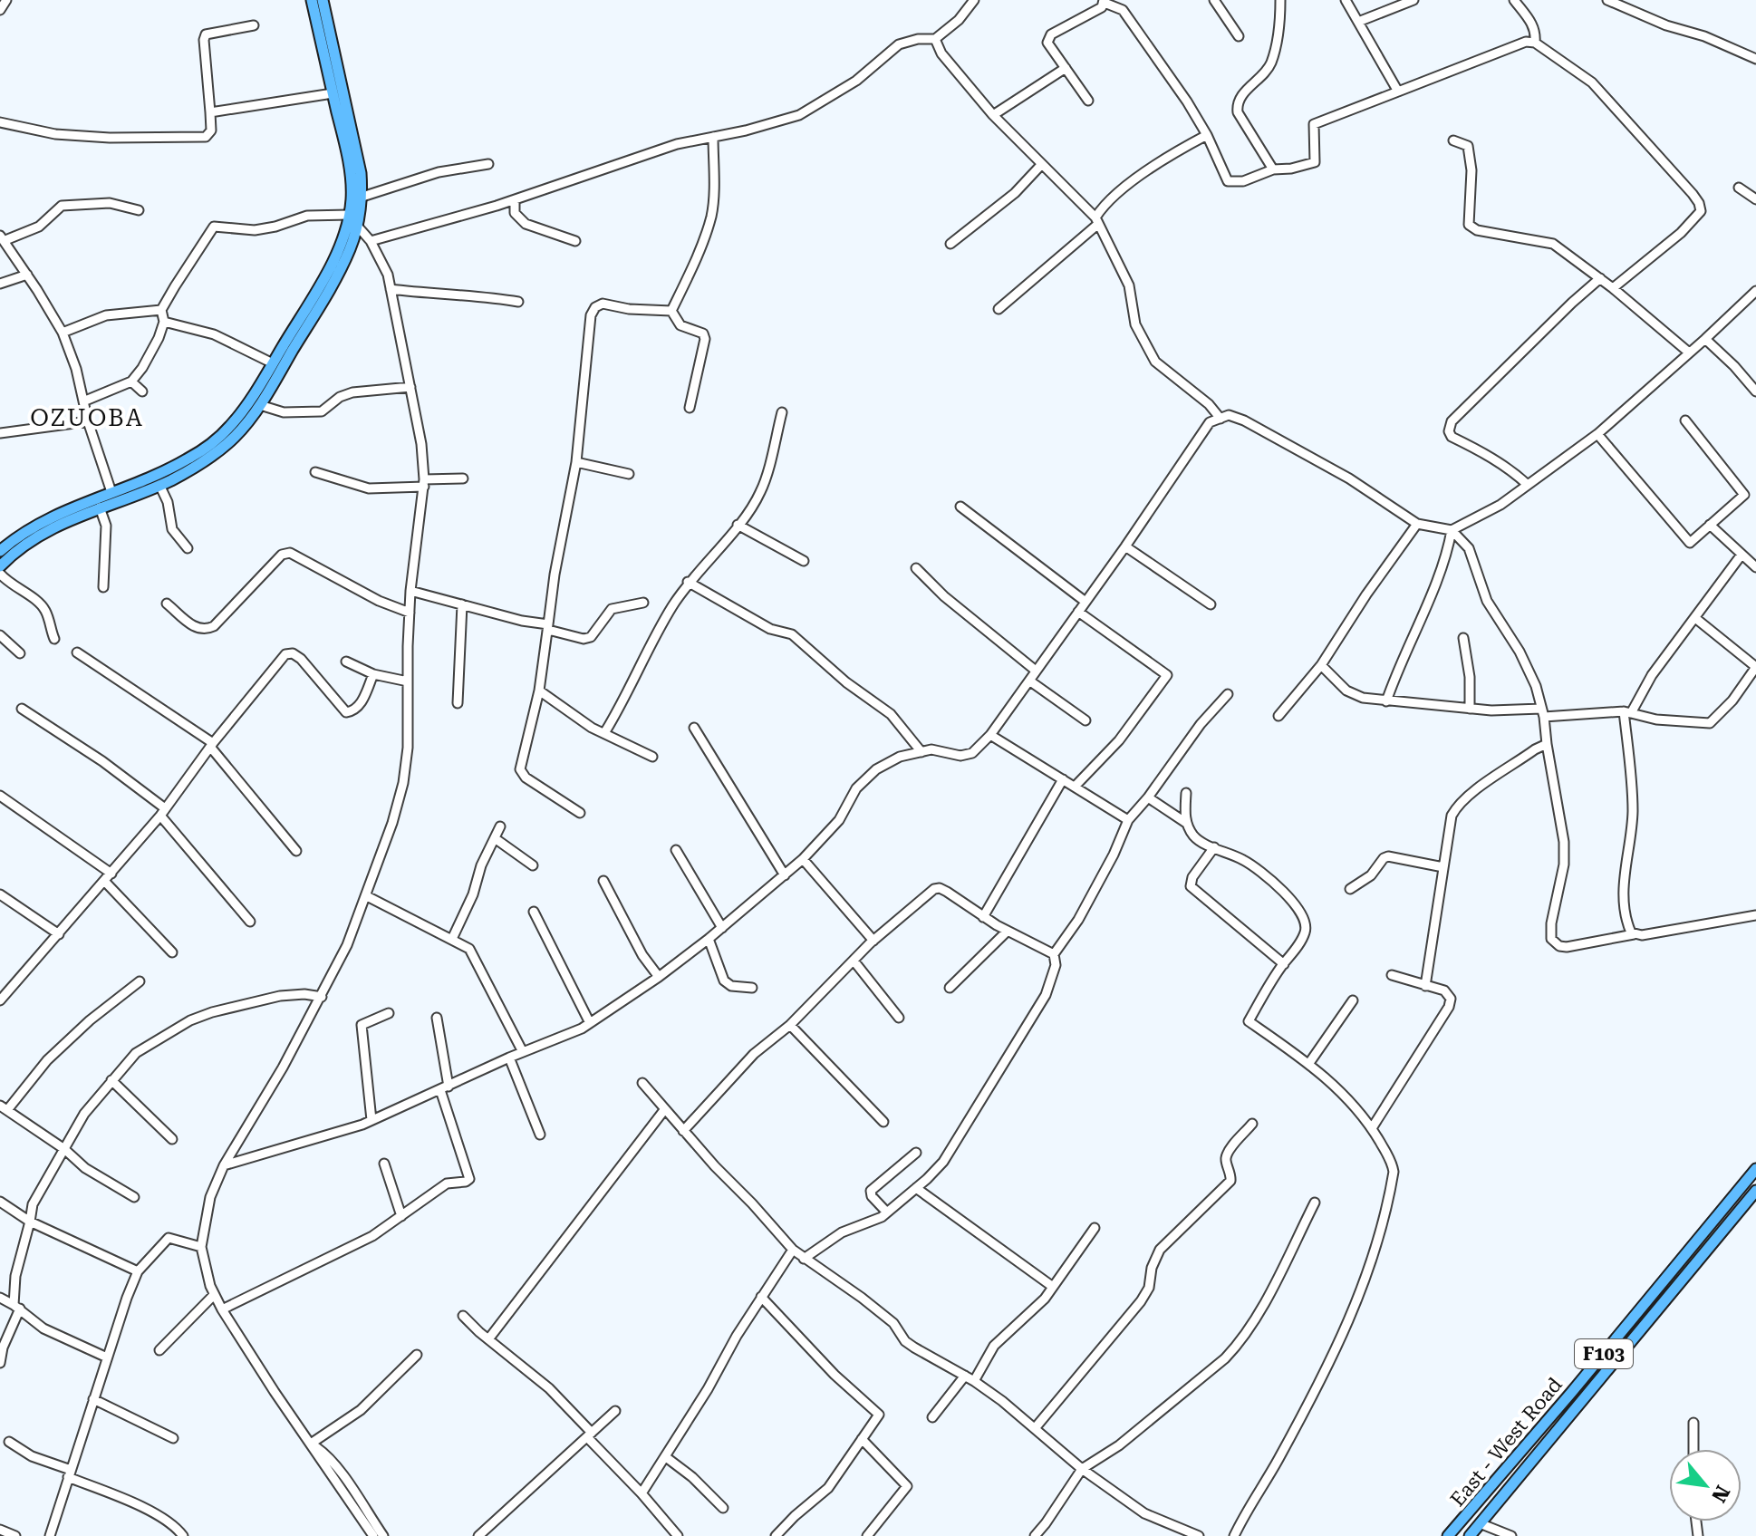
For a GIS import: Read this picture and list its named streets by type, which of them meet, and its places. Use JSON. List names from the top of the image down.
{
  "streets": {
    "main road": ["F103", "East - West Road"]
  },
  "districts": ["OZUOBA"],
  "north": "bottom right"
}
